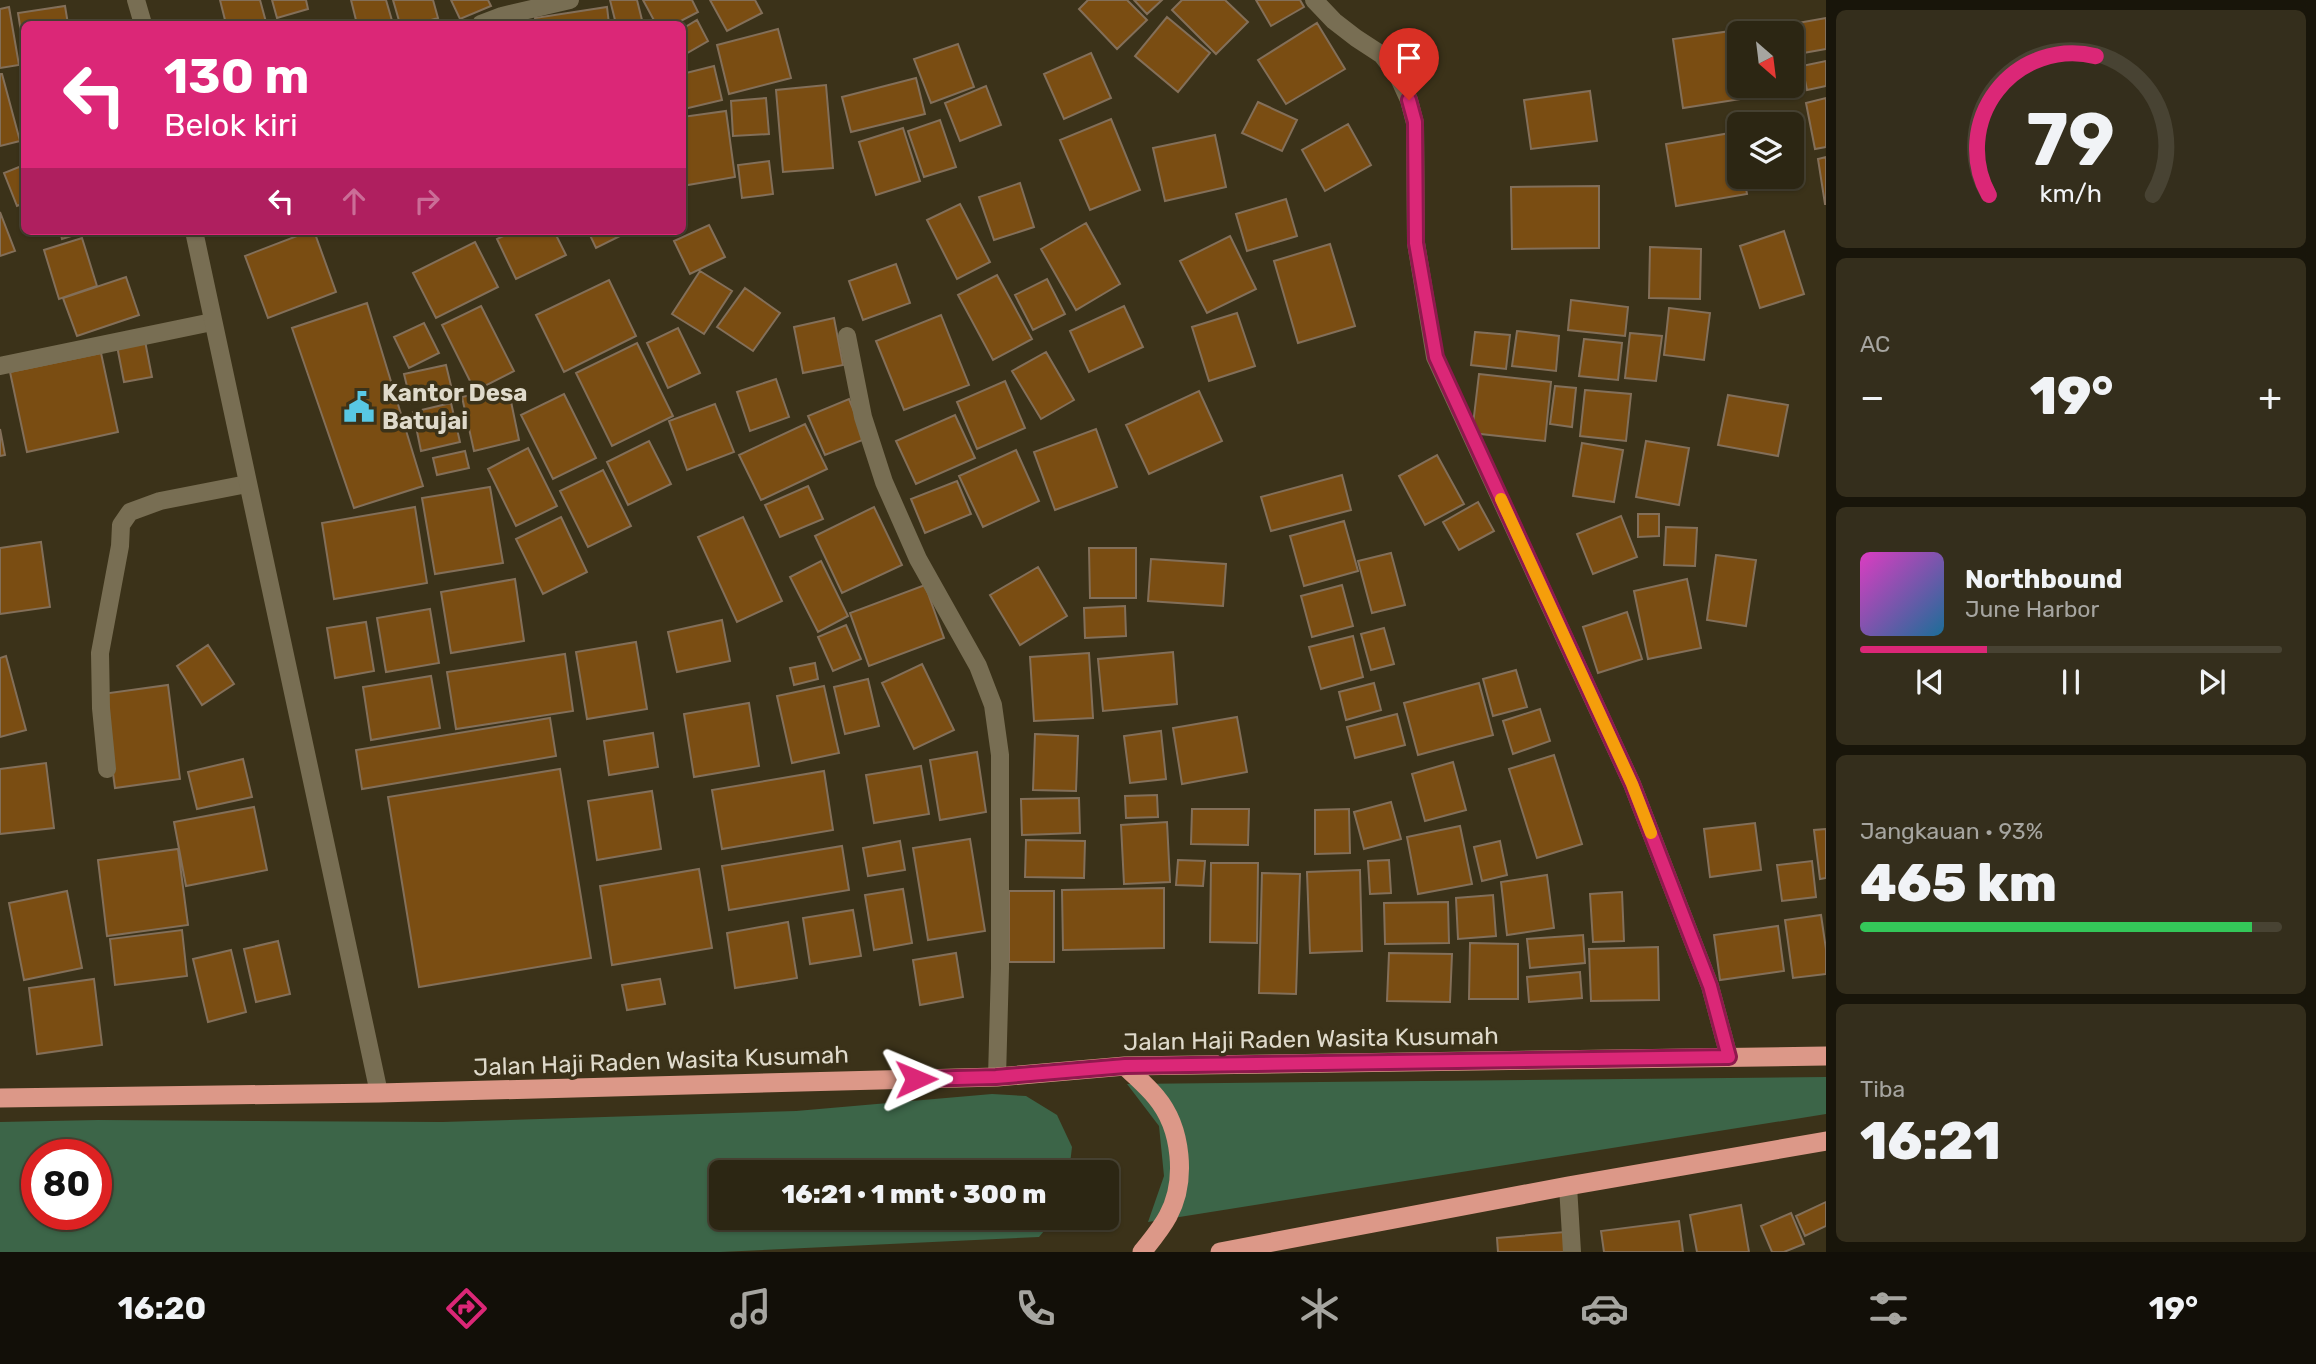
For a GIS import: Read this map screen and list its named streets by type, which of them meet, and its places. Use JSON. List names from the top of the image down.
{
  "streets": {
    "highway": ["Jalan Haji Raden Wasita Kusumah"]
  },
  "places": {
    "public building": ["Kantor Desa Batujai"]
  },
  "north": "bottom right",
  "page": {
    "turn": ["130 m", "Belok kiri"],
    "tile": [
      "AC",
      ["Jangkauan · 93%", "465 km"],
      ["Tiba", "16:21"]
    ],
    "heat": ["−", "19°", "+"],
    "song": ["Northbound", "June Harbor"],
    "limit": "80",
    "trip": "16:21 · 1 mnt · 300 m",
    "tabs": ["16:20", "19°"],
    "gauge": ["79", "km/h"]
  }
}
